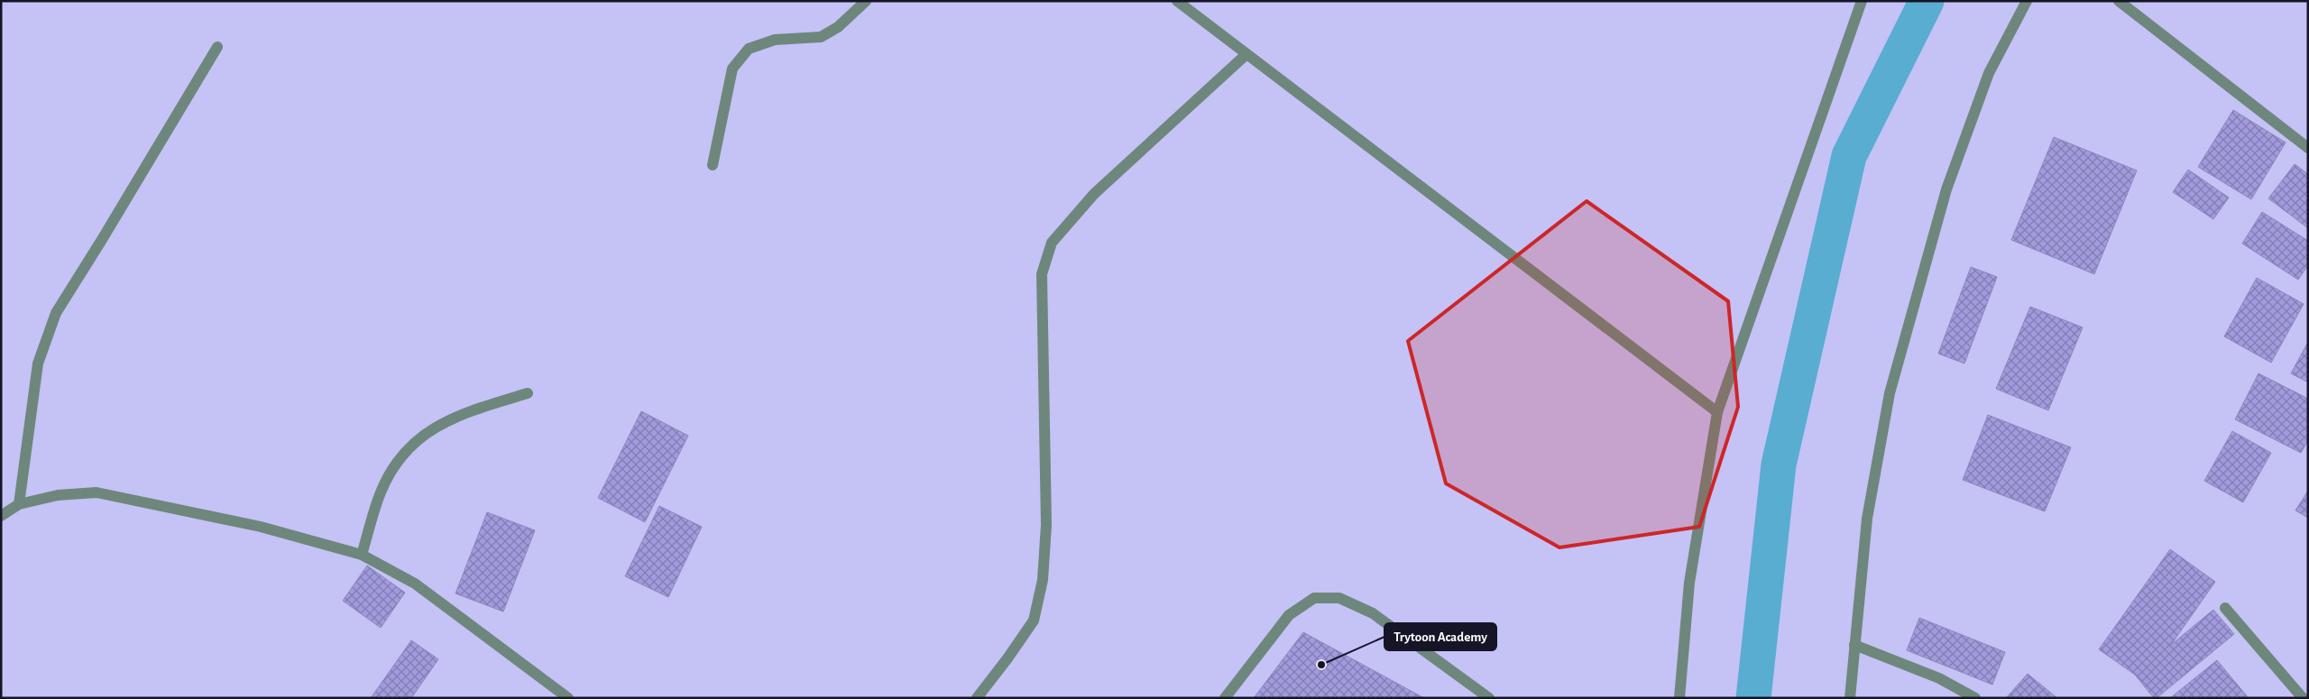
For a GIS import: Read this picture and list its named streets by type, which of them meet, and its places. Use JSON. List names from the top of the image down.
{
  "places": ["Trytoon Academy"]
}
